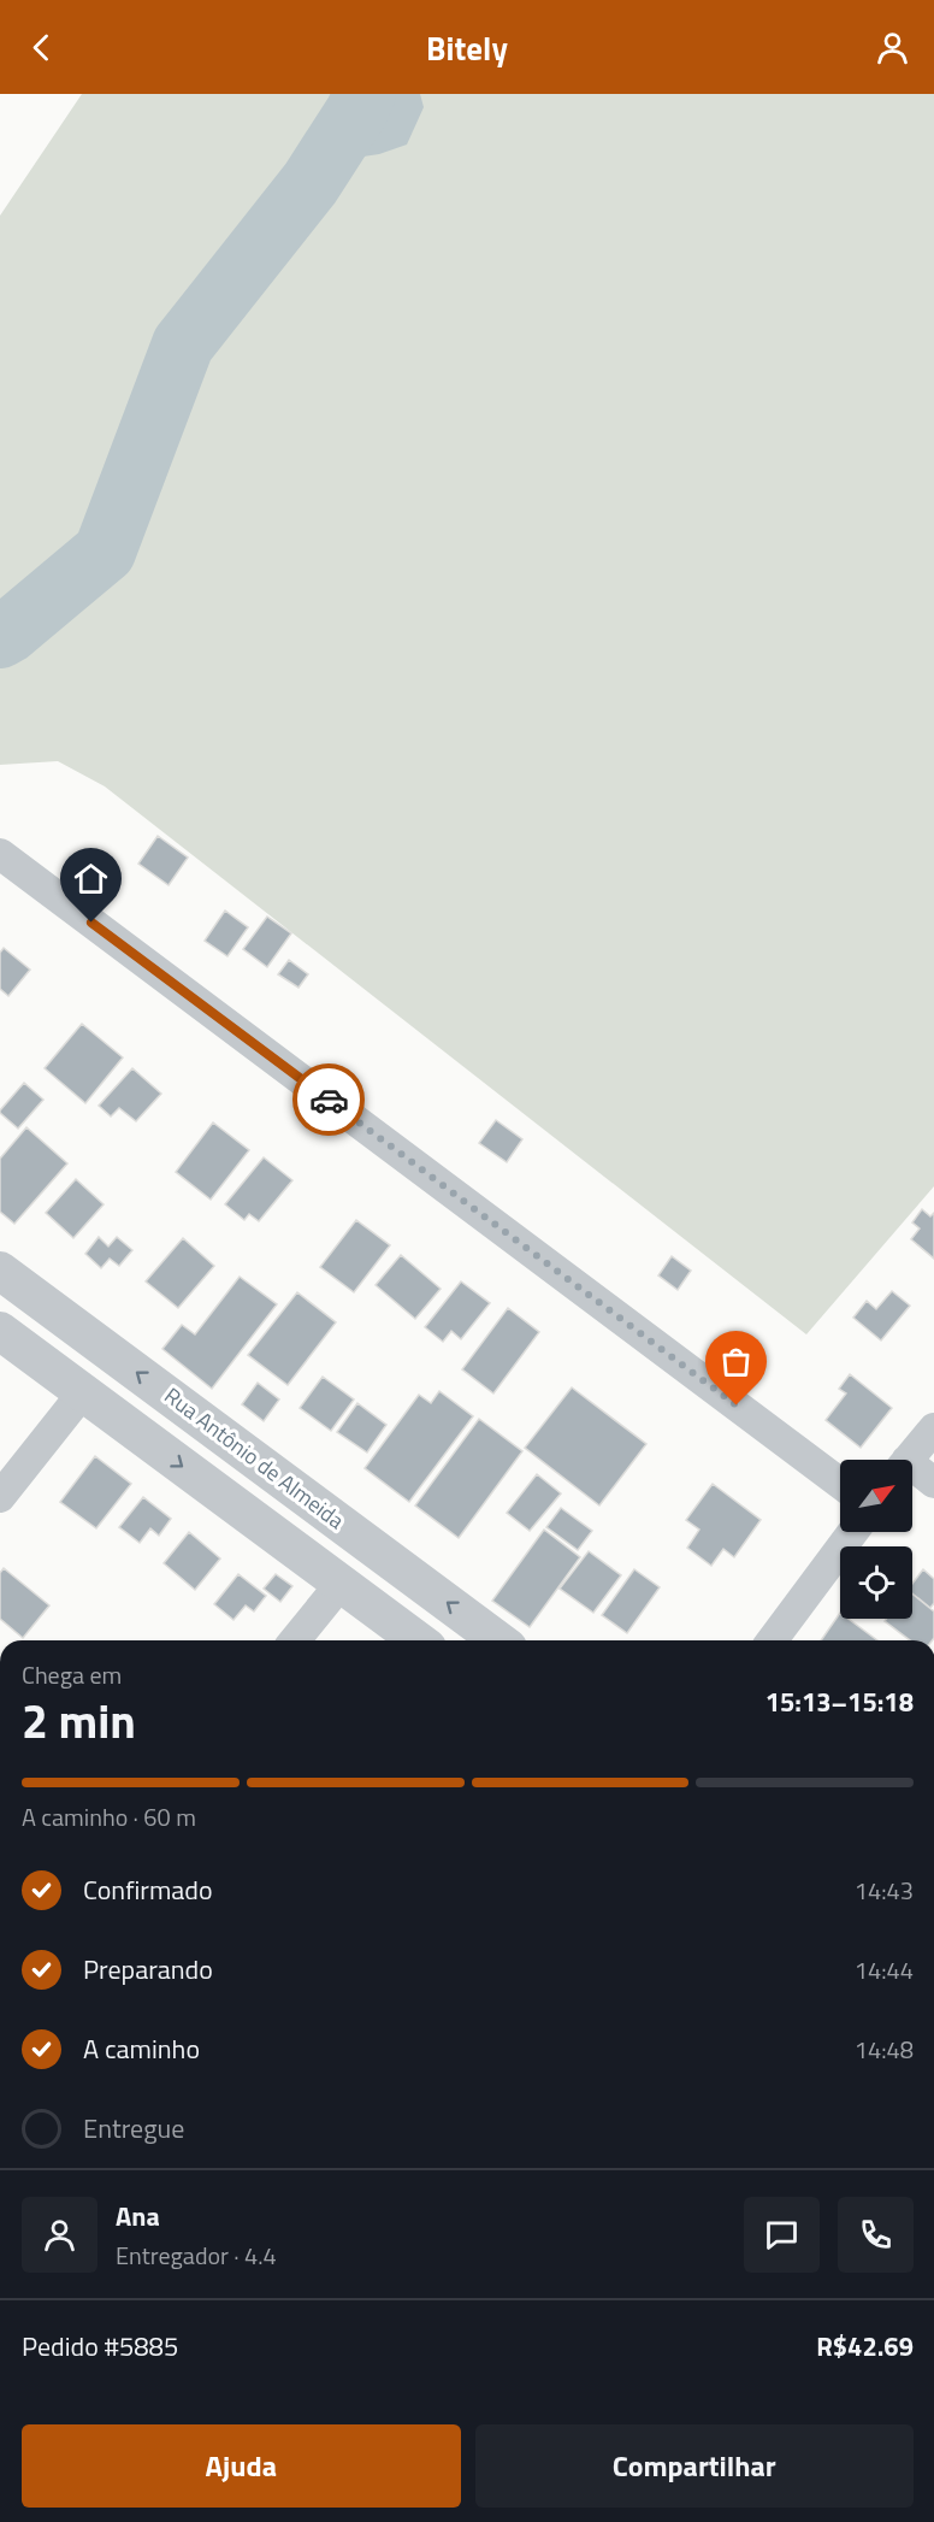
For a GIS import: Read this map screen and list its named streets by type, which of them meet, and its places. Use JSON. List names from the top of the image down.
{
  "streets": {
    "street": ["Rua Antônio de Almeida"]
  },
  "north": "top right",
  "page": {
    "header": "Bitely",
    "heading": ["2 min", "Chega em", "15:13–15:18"],
    "panel": [
      "Ana",
      "Entregador · 4.4",
      "Pedido #5885",
      "R$42.69"
    ],
    "bar": "A caminho · 60 m",
    "list": [
      ["Confirmado", "14:43"],
      ["Preparando", "14:44"],
      ["A caminho", "14:48"],
      "Entregue"
    ],
    "buttons": ["Ajuda", "Compartilhar"]
  }
}
